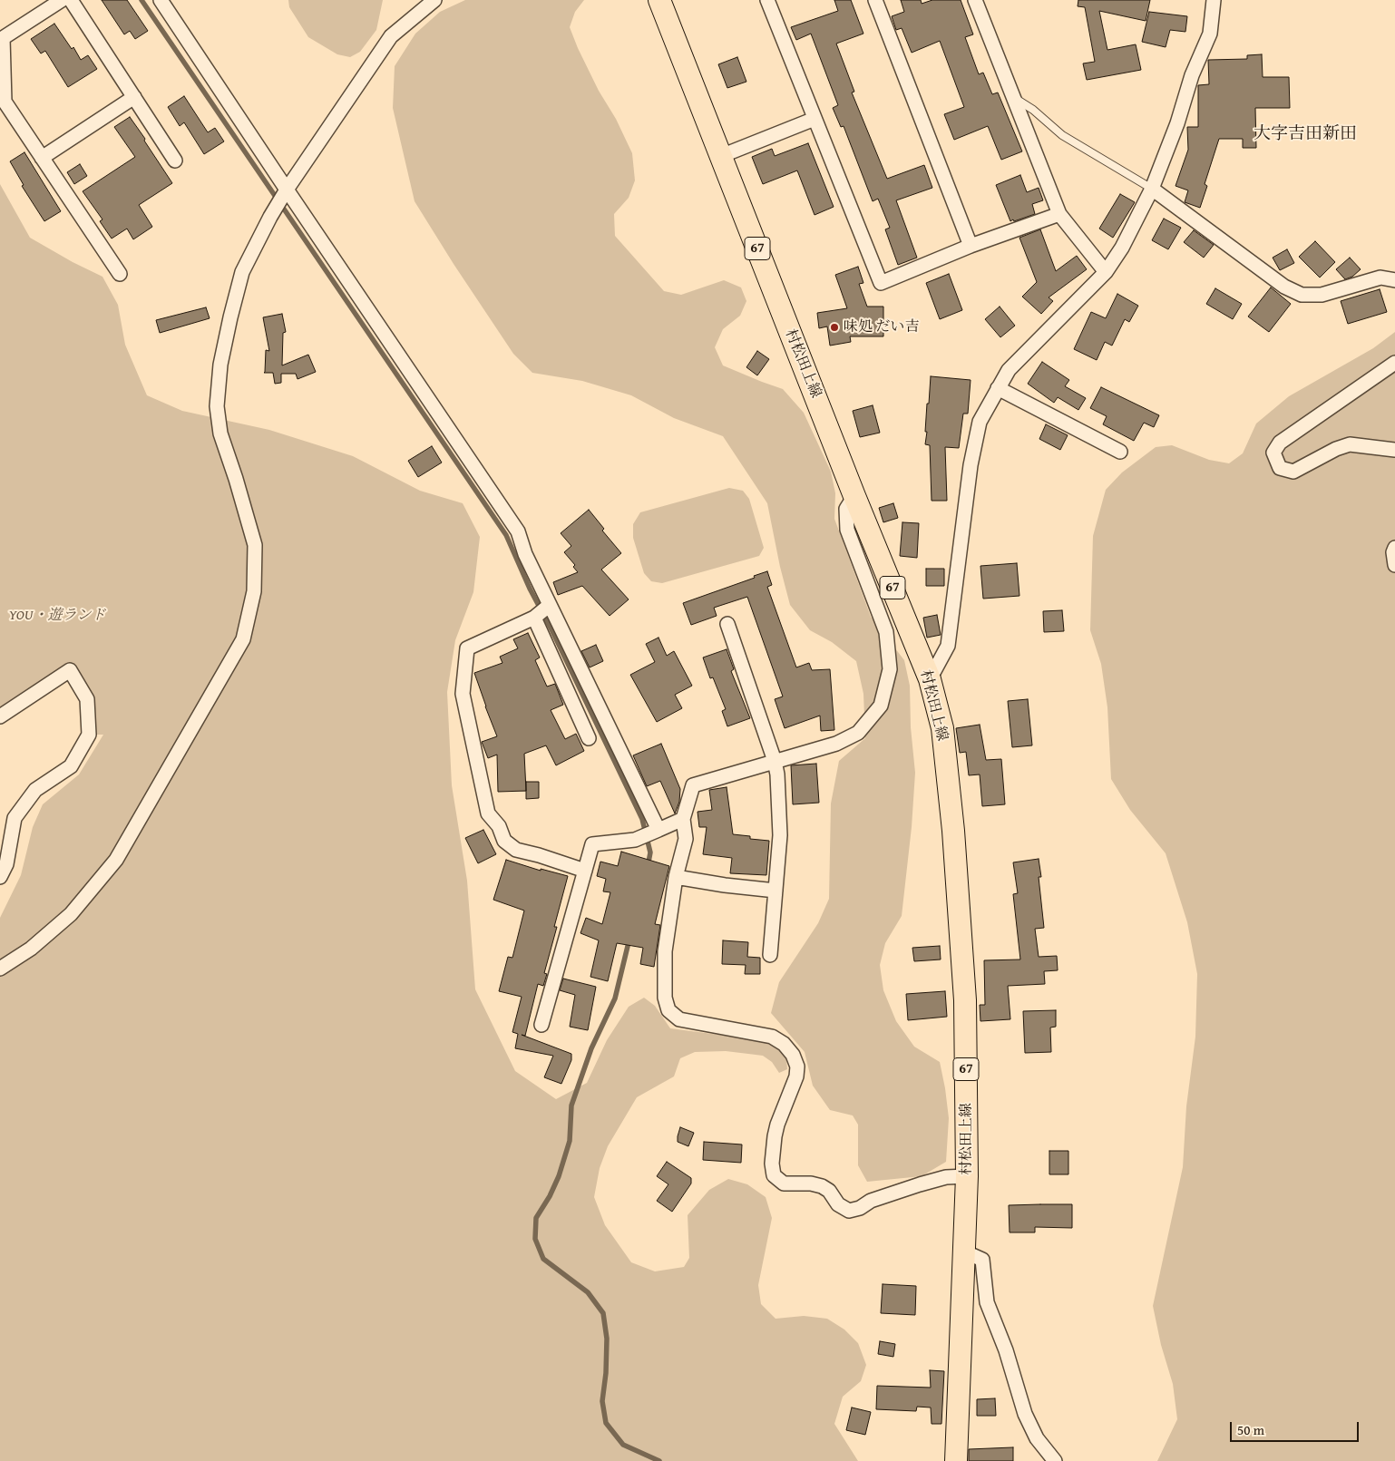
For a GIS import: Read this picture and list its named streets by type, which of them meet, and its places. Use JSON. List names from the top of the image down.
{
  "streets": {
    "main road": ["67", "村松田上線"]
  },
  "districts": ["大字吉田新田"],
  "parks": ["YOU・遊ランド"],
  "places": ["味処 だい吉"],
  "scale_bar": "50 m"
}
